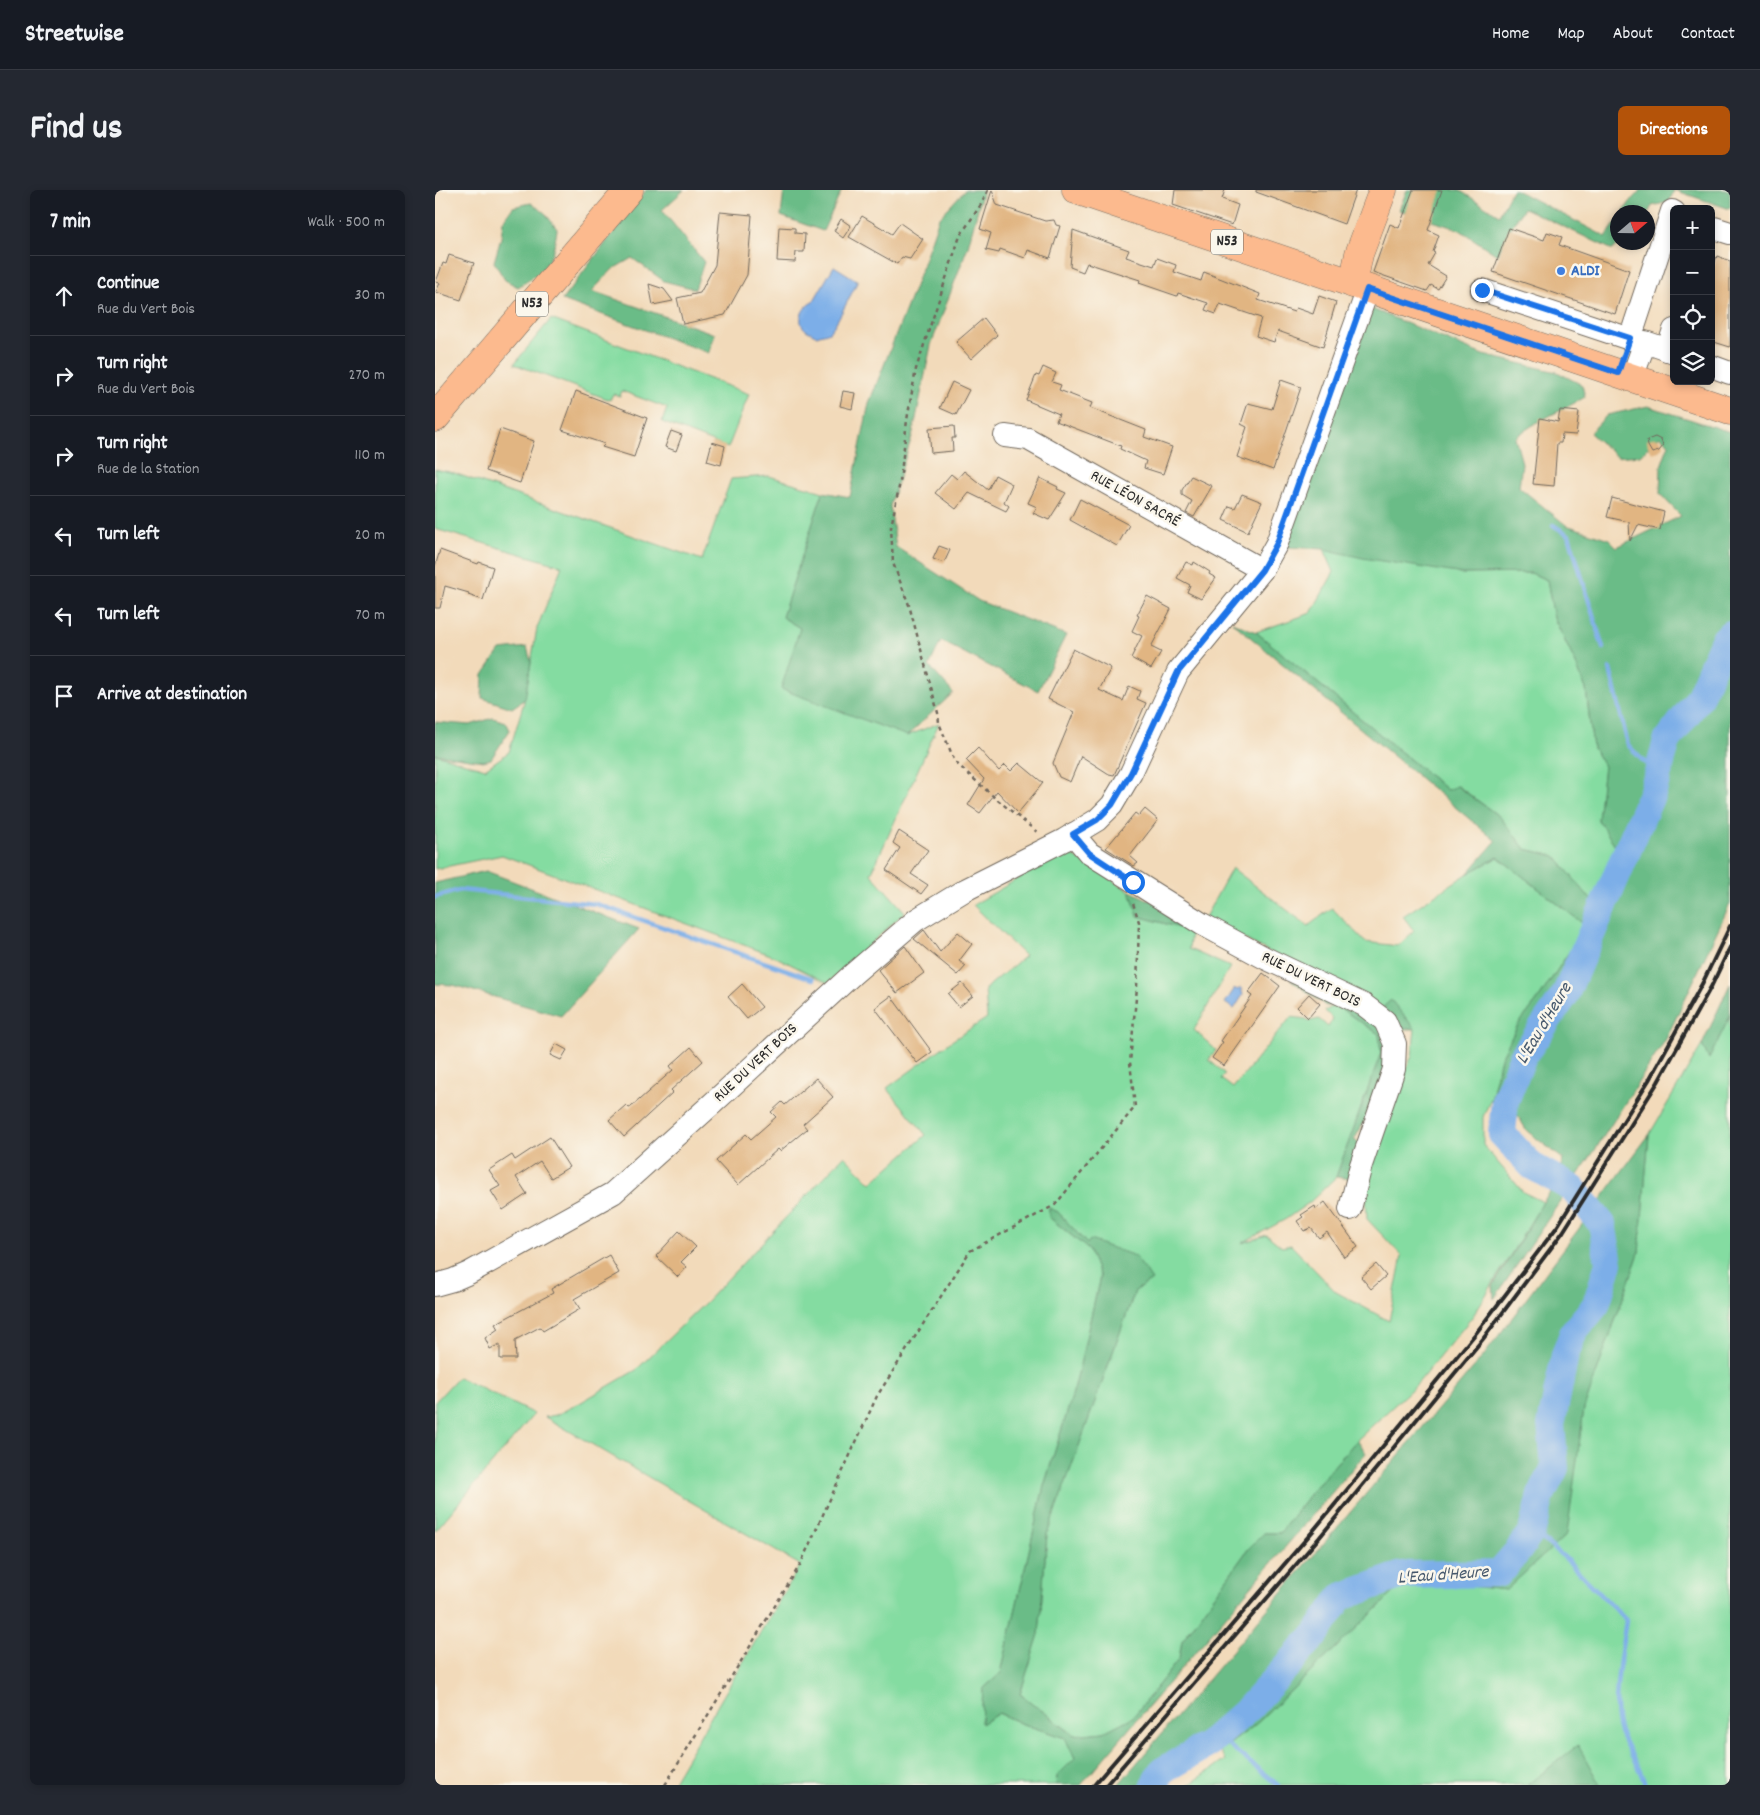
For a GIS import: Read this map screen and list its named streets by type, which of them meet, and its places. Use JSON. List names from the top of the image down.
{
  "streets": {
    "main road": ["N53"],
    "street": ["RUE LÉON SACRÉ", "RUE DU VERT BOIS"]
  },
  "crossings": [
    ["N53", "RUE DU VERT BOIS"],
    ["RUE LÉON SACRÉ", "RUE DU VERT BOIS"]
  ],
  "water": ["L'Eau d'Heure"],
  "places": ["ALDI"],
  "north": "right",
  "page": {
    "header": "Streetwise",
    "nav": [
      "Home",
      "Map",
      "About",
      "Contact"
    ],
    "title": "Find us",
    "buttons": "Directions",
    "heading": ["7 min", "Walk · 500 m"],
    "map_buttons": ["+", "−"],
    "list": [
      ["Continue", "Rue du Vert Bois", "30 m"],
      ["Turn right", "Rue du Vert Bois", "270 m"],
      ["Turn right", "Rue de la Station", "110 m"],
      ["Turn left", "20 m"],
      ["Turn left", "70 m"],
      "Arrive at destination"
    ]
  }
}
